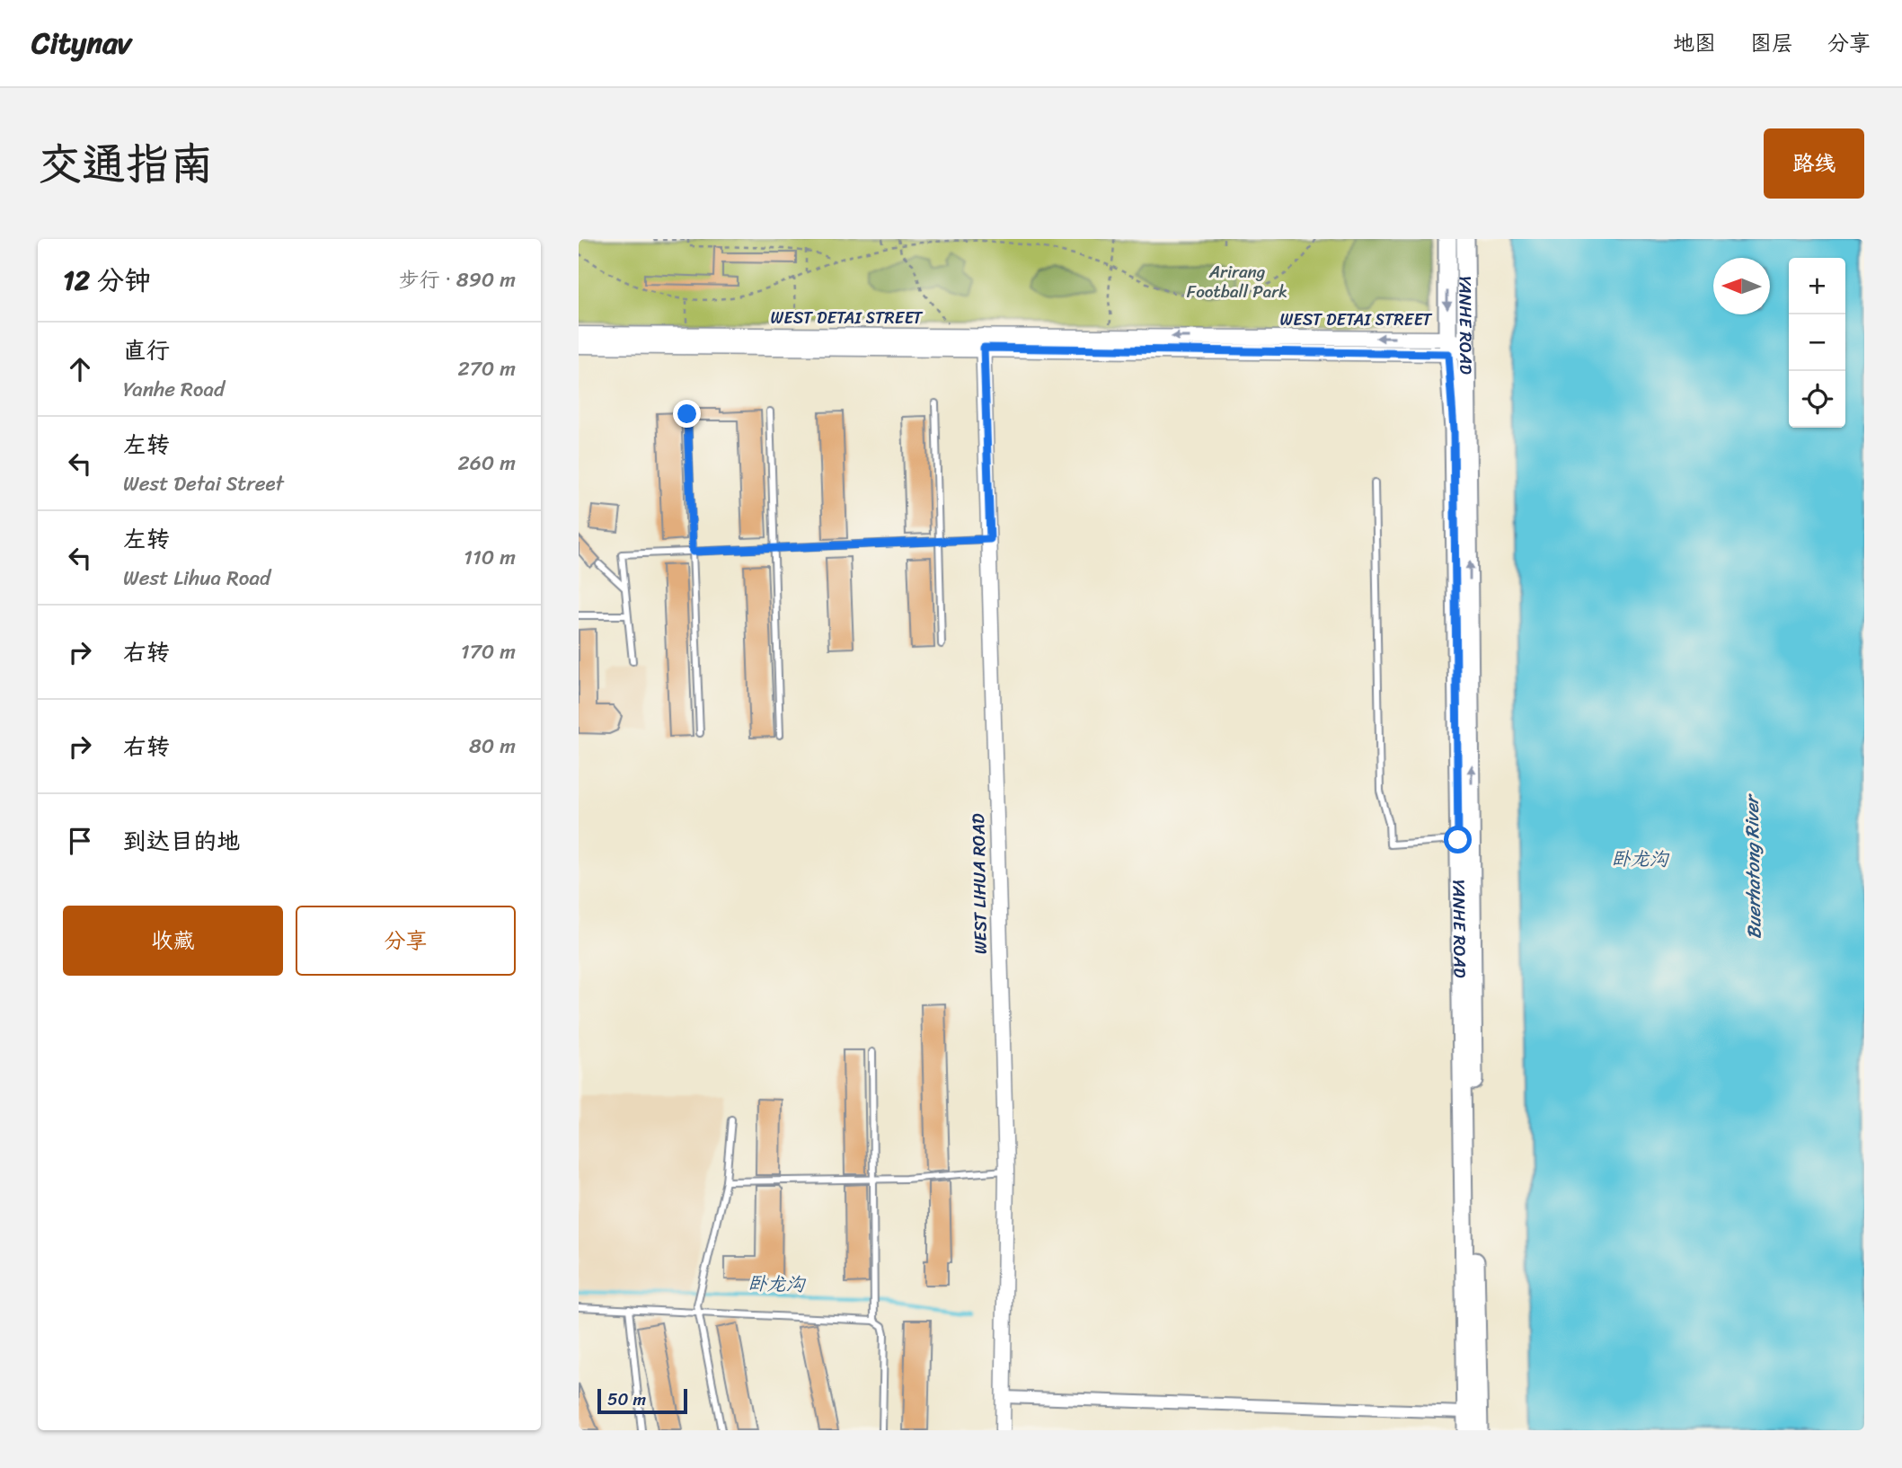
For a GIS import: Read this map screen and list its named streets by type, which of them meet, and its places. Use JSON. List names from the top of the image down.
{
  "streets": {
    "main road": ["YANHE ROAD"],
    "street": ["WEST DETAI STREET", "WEST LIHUA ROAD"]
  },
  "crossings": [
    ["WEST DETAI STREET", "YANHE ROAD"],
    ["WEST DETAI STREET", "WEST LIHUA ROAD"]
  ],
  "water": ["卧龙沟", "Buerhatong River"],
  "parks": ["Arirang Football Park"],
  "scale_bar": "50 m",
  "north": "left",
  "page": {
    "header": "Citynav",
    "nav": ["地图", "图层", "分享"],
    "title": "交通指南",
    "buttons": [
      "路线",
      ["收藏", "分享"]
    ],
    "heading": ["12 分钟", "步行 · 890 m"],
    "map_buttons": ["+", "−"],
    "list": [
      ["直行", "Yanhe Road", "270 m"],
      ["左转", "West Detai Street", "260 m"],
      ["左转", "West Lihua Road", "110 m"],
      ["右转", "170 m"],
      ["右转", "80 m"],
      "到达目的地"
    ],
    "scale": "50 m"
  }
}
